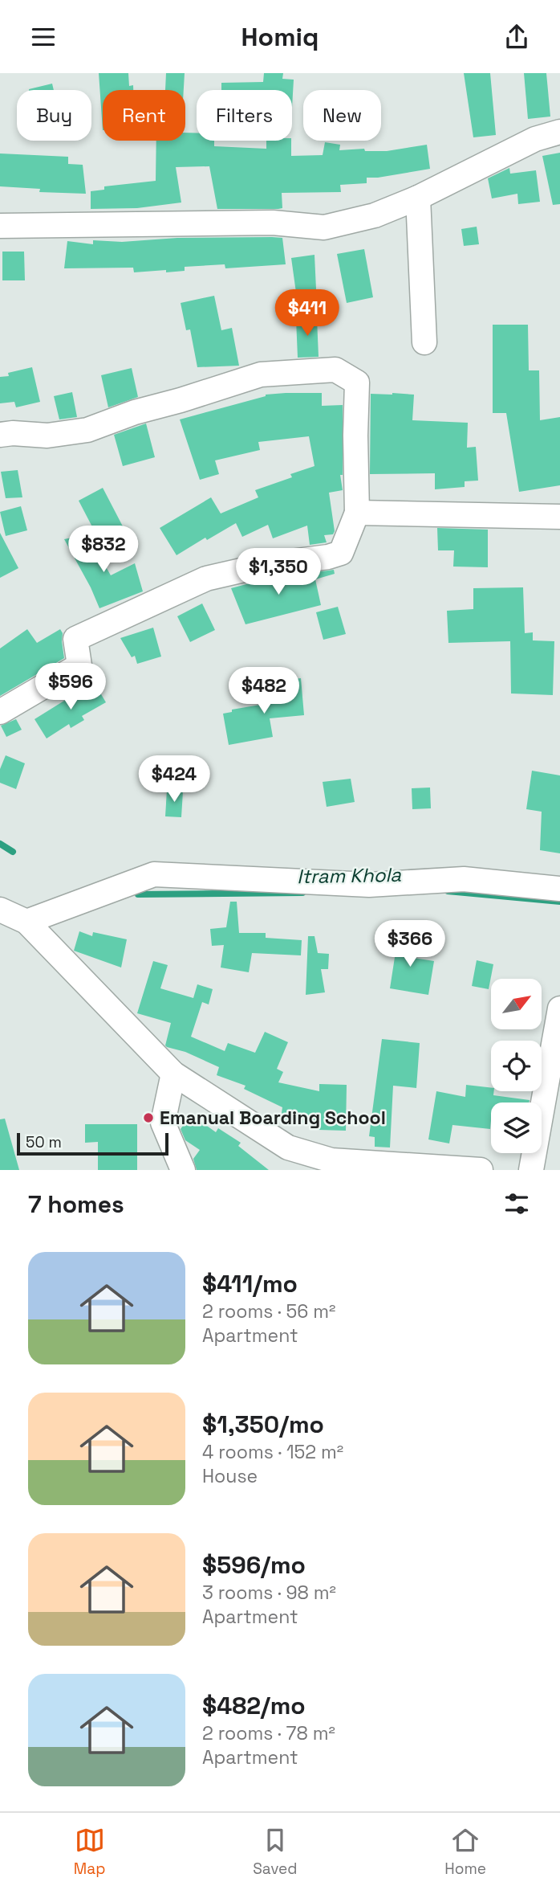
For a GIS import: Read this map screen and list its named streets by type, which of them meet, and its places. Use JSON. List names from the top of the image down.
{
  "water": ["Itram Khola"],
  "places": ["Emanual Boarding School"],
  "scale_bar": "50 m",
  "north": "top right",
  "page": {
    "header": "Homiq",
    "chip": [
      "Buy",
      "Rent",
      "Filters",
      "New"
    ],
    "price": [
      "$411",
      "$832",
      "$1,350",
      "$596",
      "$482",
      "$424",
      "$366"
    ],
    "scale": "50 m",
    "heading": "7 homes",
    "list": [
      {
        "name": "$411/mo",
        "note": "2 rooms · 56 m² · Apartment"
      },
      {
        "name": "$1,350/mo",
        "note": "4 rooms · 152 m² · House"
      },
      {
        "name": "$596/mo",
        "note": "3 rooms · 98 m² · Apartment"
      },
      {
        "name": "$482/mo",
        "note": "2 rooms · 78 m² · Apartment"
      }
    ],
    "tabs": ["Map", "Saved", "Home"]
  }
}
